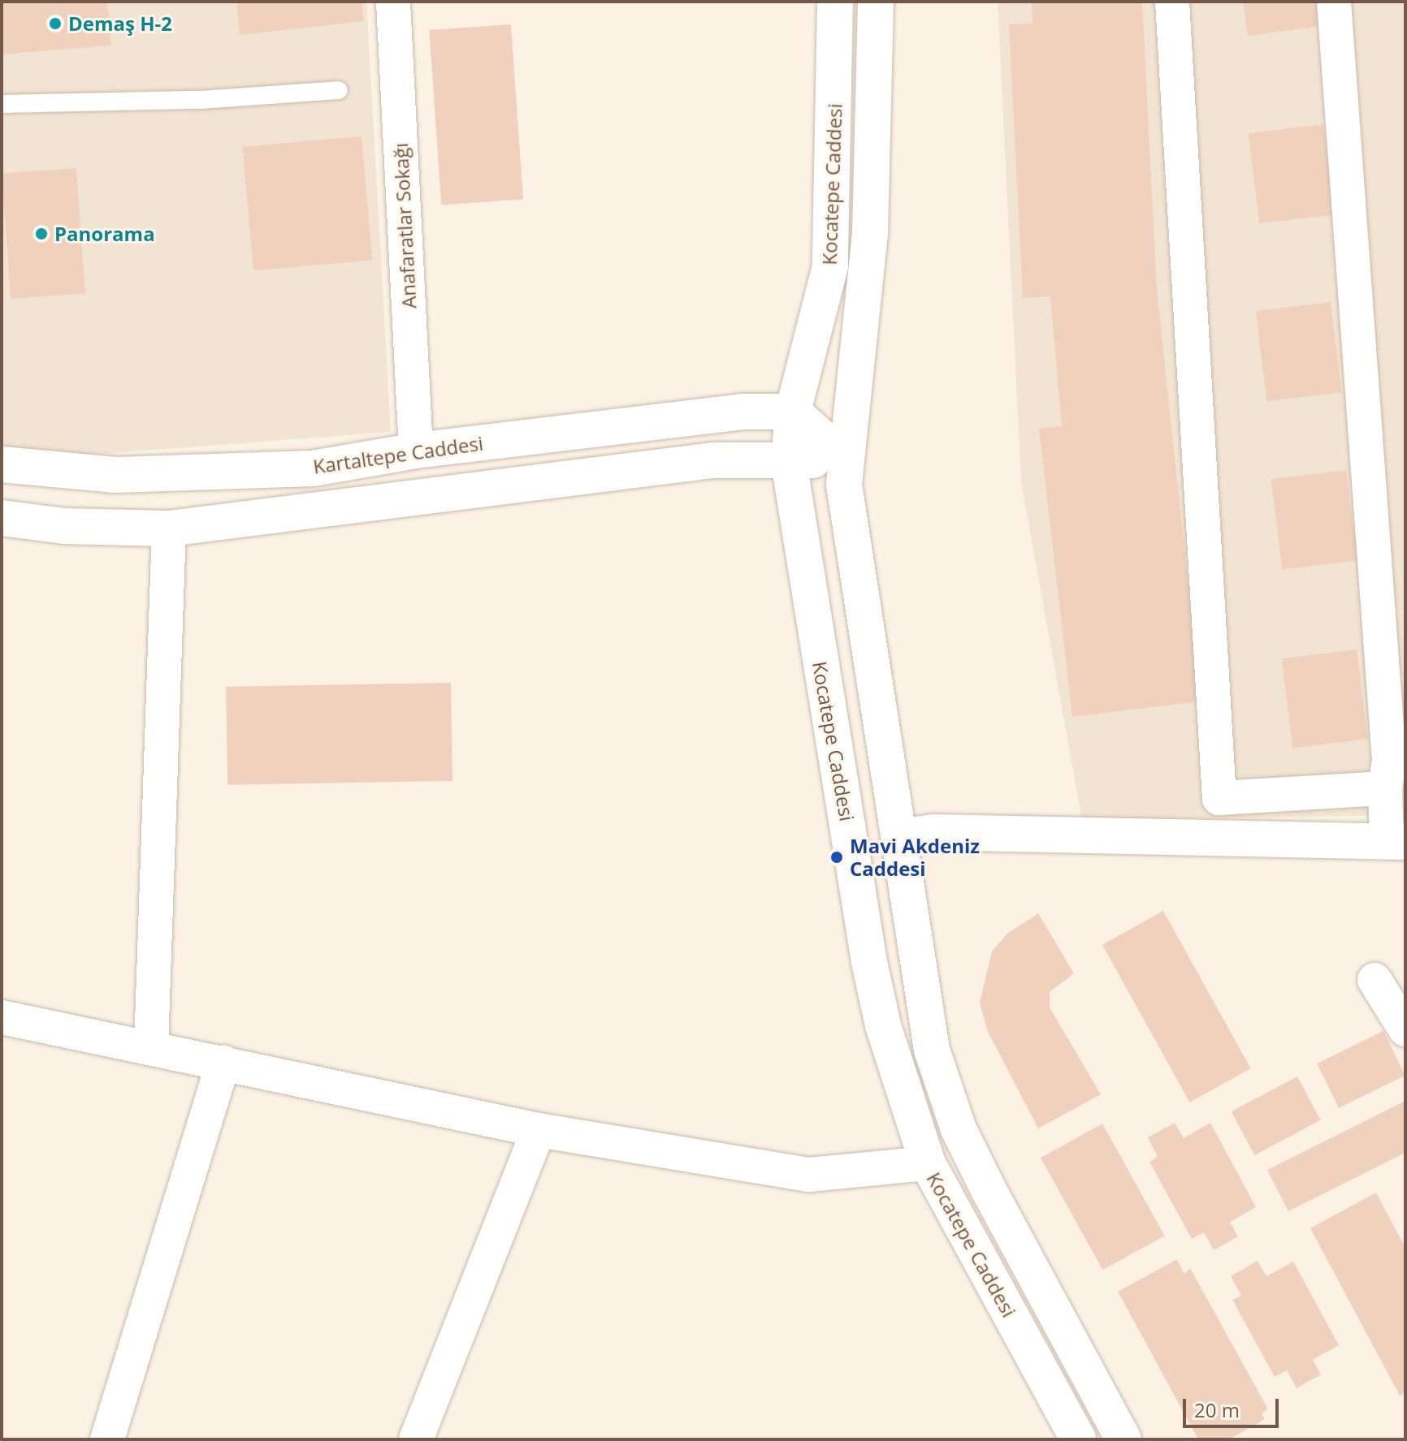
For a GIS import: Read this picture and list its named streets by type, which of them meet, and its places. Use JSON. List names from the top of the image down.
{
  "streets": {
    "main road": ["Kocatepe Caddesi", "Kartaltepe Caddesi"],
    "street": ["Anafaratlar Sokağı"]
  },
  "crossings": [
    ["Kocatepe Caddesi", "Kartaltepe Caddesi"],
    ["Anafaratlar Sokağı", "Kartaltepe Caddesi"]
  ],
  "places": ["Demaş H-2", "Panorama", "Mavi Akdeniz Caddesi"],
  "scale_bar": "20 m"
}
